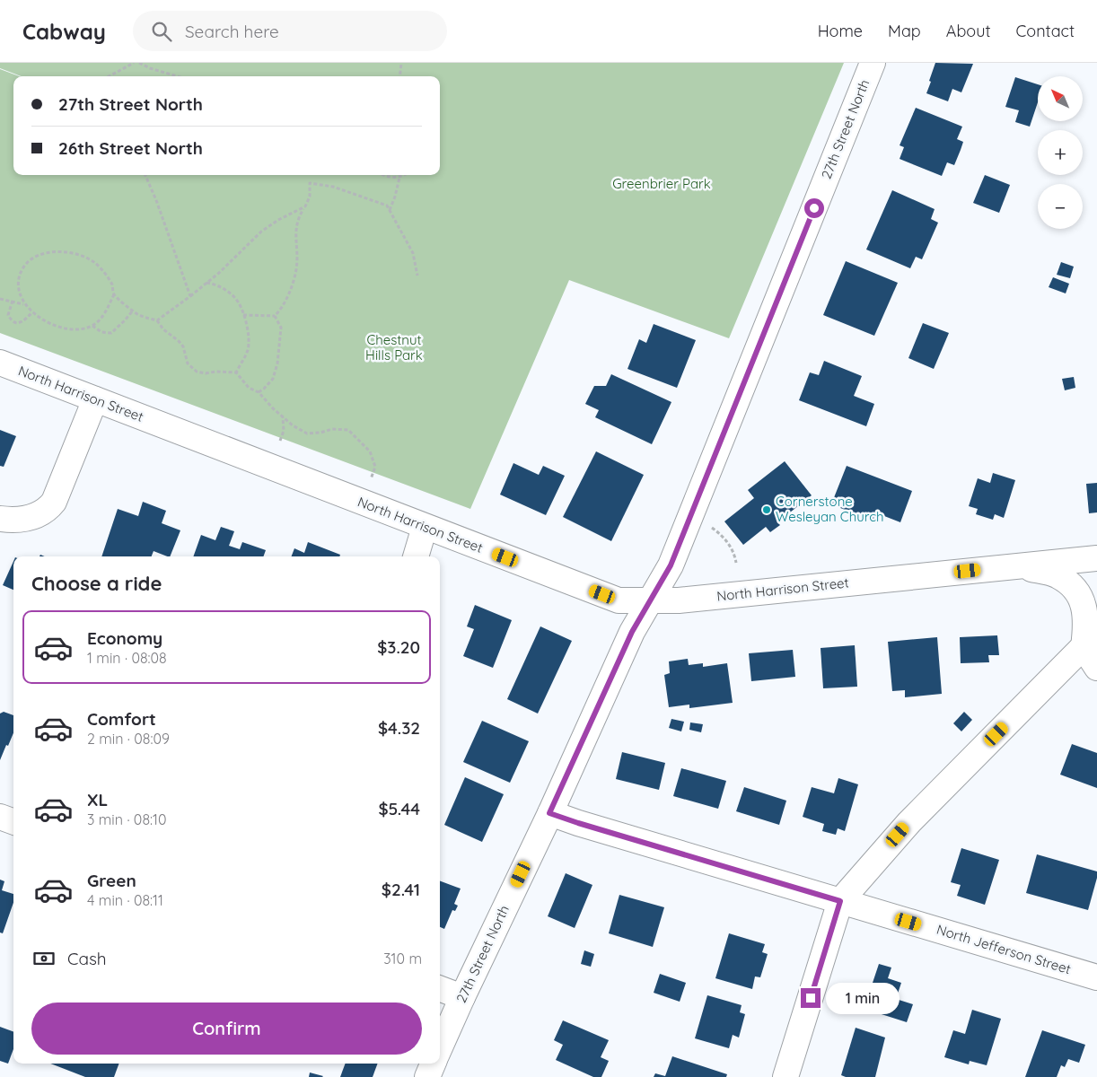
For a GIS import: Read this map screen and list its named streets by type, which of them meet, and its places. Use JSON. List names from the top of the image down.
{
  "streets": {
    "street": ["27th Street North", "North Harrison Street", "North Jefferson Street"]
  },
  "crossings": [
    ["27th Street North", "North Harrison Street"],
    ["27th Street North", "North Jefferson Street"]
  ],
  "parks": ["Greenbrier Park", "Chestnut Hills Park"],
  "places": ["Cornerstone Wesleyan Church"],
  "north": "top left",
  "page": {
    "header": "Cabway",
    "search": "Search here",
    "nav": [
      "Home",
      "Map",
      "About",
      "Contact"
    ],
    "map_buttons": ["+", "−"],
    "banner": ["27th Street North", "26th Street North"],
    "heading": "Choose a ride",
    "list": [
      {
        "name": "Economy",
        "note": "1 min · 08:08",
        "value": "$3.20"
      },
      {
        "name": "Comfort",
        "note": "2 min · 08:09",
        "value": "$4.32"
      },
      {
        "name": "XL",
        "note": "3 min · 08:10",
        "value": "$5.44"
      },
      {
        "name": "Green",
        "note": "4 min · 08:11",
        "value": "$2.41"
      }
    ],
    "pay": ["Cash", "310 m"],
    "bubble": "1 min",
    "buttons": "Confirm"
  }
}
